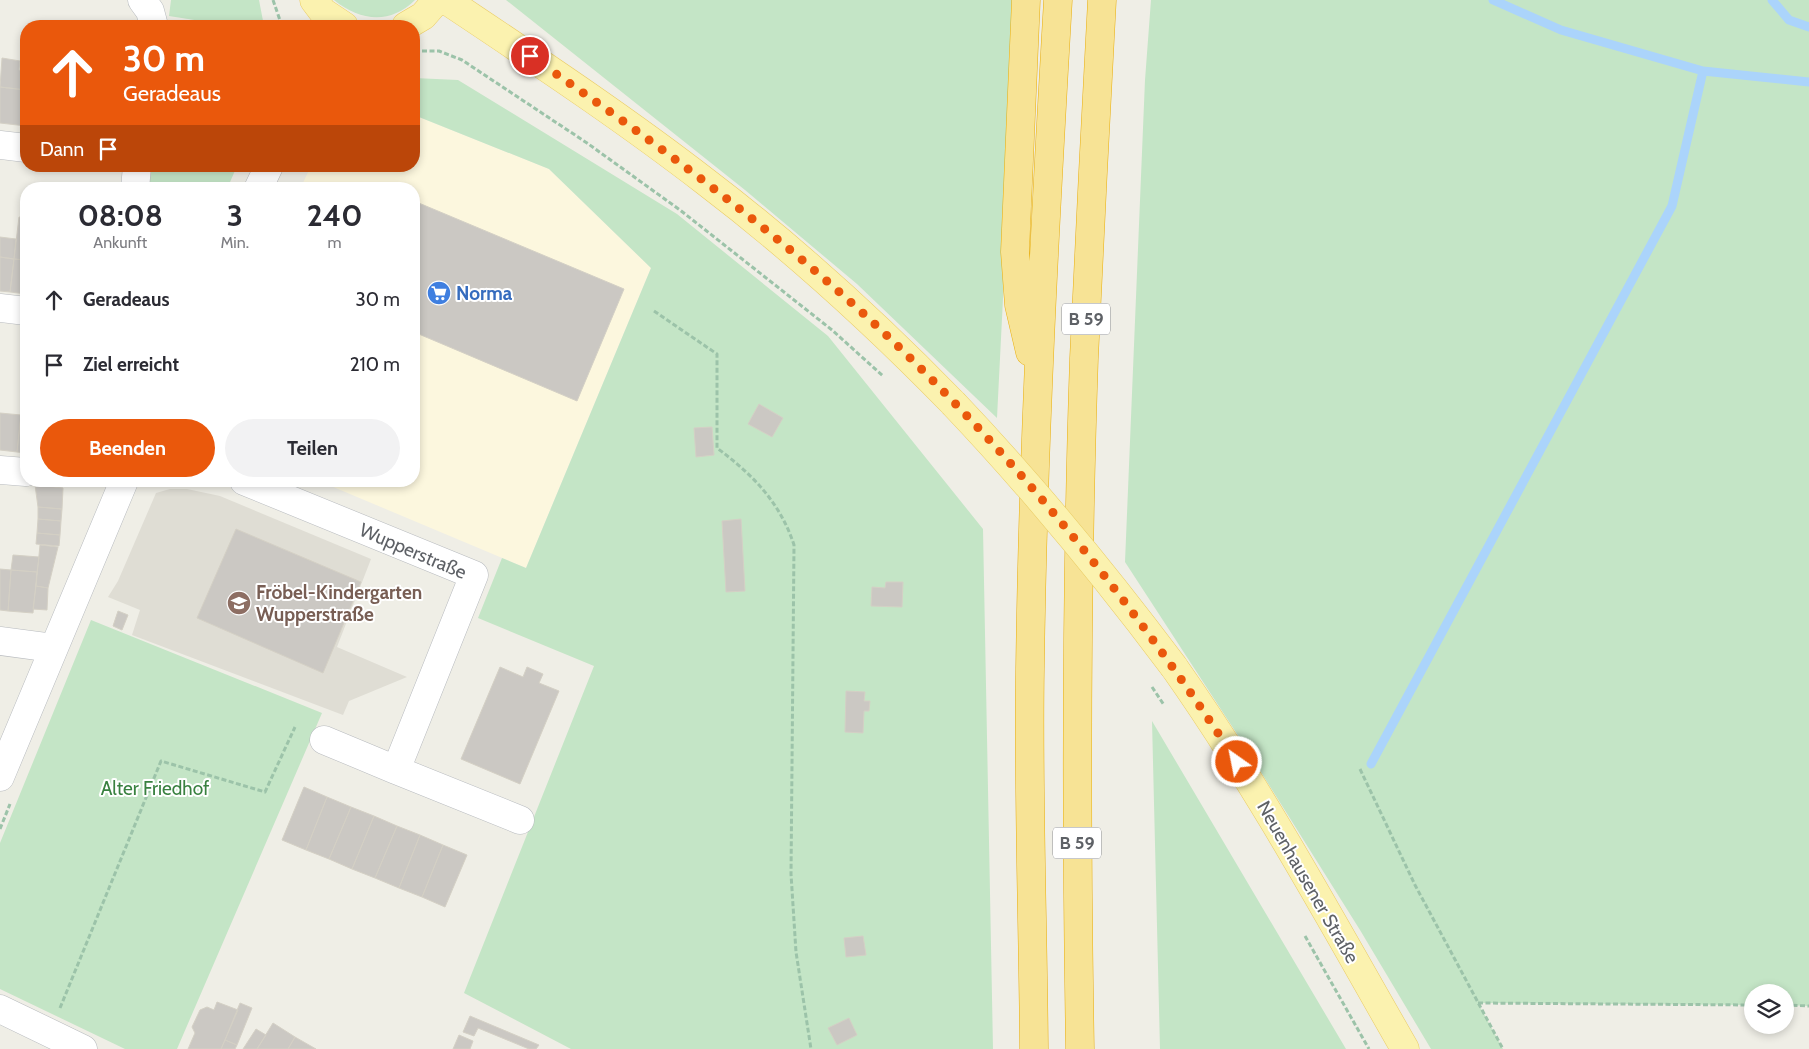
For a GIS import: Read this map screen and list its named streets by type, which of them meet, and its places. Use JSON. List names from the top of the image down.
{
  "streets": {
    "highway": ["B 59"],
    "main road": ["Neuenhausener Straße"],
    "street": ["Wupperstraße"]
  },
  "parks": ["Alter Friedhof"],
  "places": {
    "supermarket": ["Norma"],
    "school or university": ["Fröbel-Kindergarten Wupperstraße"]
  },
  "page": {
    "turn": ["30 m", "Geradeaus"],
    "then": "Dann",
    "eta": [
      "08:08",
      "Ankunft",
      "3",
      "Min.",
      "240",
      "m"
    ],
    "list": [
      {
        "name": "Geradeaus",
        "value": "30 m"
      },
      {
        "name": "Ziel erreicht",
        "value": "210 m"
      }
    ],
    "buttons": ["Beenden", "Teilen"]
  }
}
